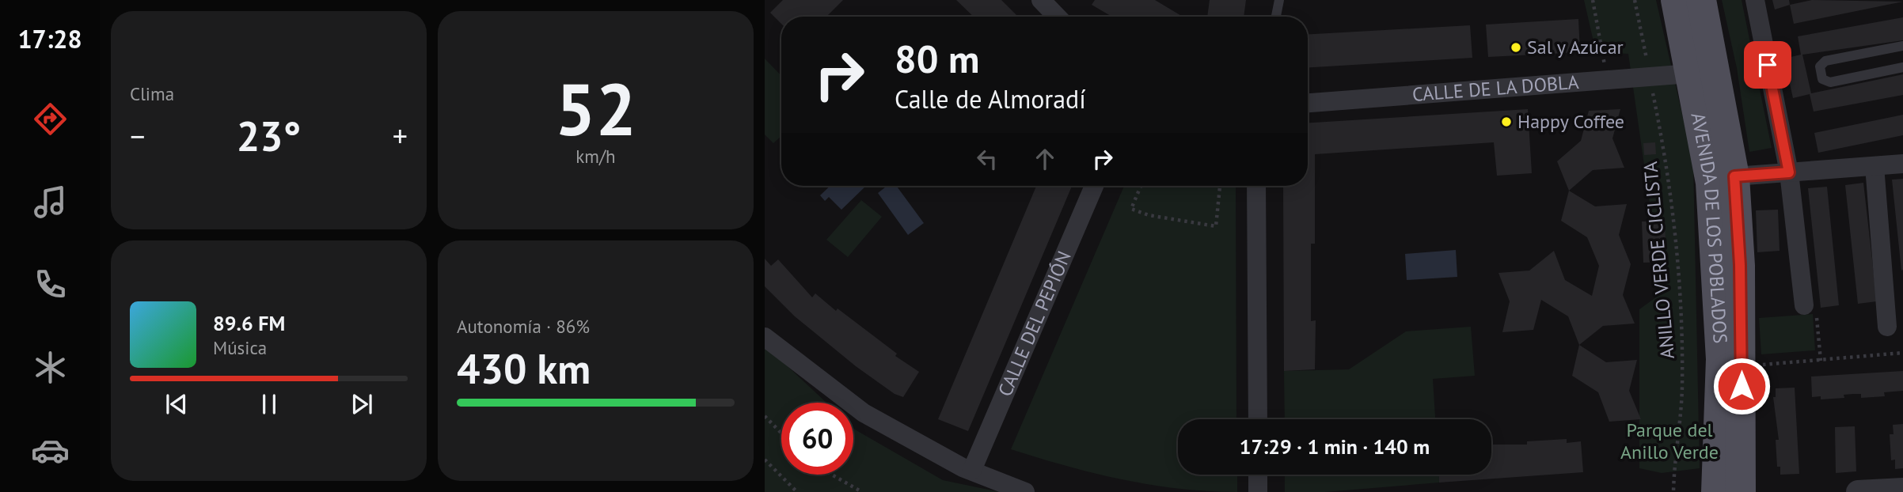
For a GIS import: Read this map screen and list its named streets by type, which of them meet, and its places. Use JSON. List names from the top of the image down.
{
  "streets": {
    "main road": ["AVENIDA DE LOS POBLADOS"],
    "street": ["CALLE DE LA DOBLA", "CALLE DEL PEPIÓN"],
    "path": ["ANILLO VERDE CICLISTA"]
  },
  "crossings": [
    ["CALLE DE LA DOBLA", "AVENIDA DE LOS POBLADOS"]
  ],
  "parks": ["Parque del Anillo Verde"],
  "places": ["Sal y Azúcar", "Happy Coffee"],
  "page": {
    "tabs": "17:28",
    "tile": [
      "Clima",
      ["52", "km/h"],
      ["Autonomía · 86%", "430 km"]
    ],
    "turn": ["80 m", "Calle de Almoradí"],
    "heat": ["−", "23°", "+"],
    "song": ["89.6 FM", "Música"],
    "limit": "60",
    "trip": "17:29 · 1 min · 140 m"
  }
}
